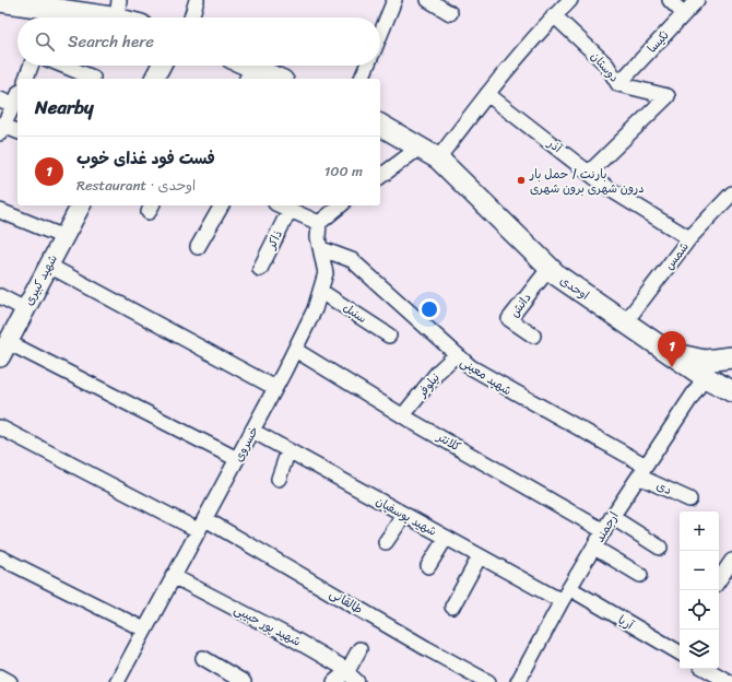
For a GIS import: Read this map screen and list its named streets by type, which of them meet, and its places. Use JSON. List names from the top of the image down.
{
  "streets": {
    "main road": ["اوحدی"],
    "street": [
      "نکیسا",
      "دوستان",
      "آذر",
      "ذاکر",
      "شمس",
      "شهید کبیری",
      "دانش",
      "سنبل",
      "شهید معینی",
      "نیلوفر",
      "کلانتر",
      "خسروی",
      "دی",
      "شهید یوسفیان",
      "ارجمند",
      "طالقانی",
      "آریا",
      "شهید پور حبیبی"
    ]
  },
  "crossings": [
    ["نکیسا", "دوستان"],
    ["دوستان", "آذر"],
    ["آذر", "شمس"],
    ["شمس", "اوحدی"],
    ["اوحدی", "دانش"],
    ["اوحدی", "ارجمند"],
    ["سنبل", "خسروی"],
    ["شهید معینی", "نیلوفر"],
    ["شهید معینی", "خسروی"],
    ["شهید معینی", "دی"],
    ["شهید معینی", "ارجمند"],
    ["نیلوفر", "کلانتر"],
    ["کلانتر", "خسروی"],
    ["کلانتر", "ارجمند"],
    ["خسروی", "شهید یوسفیان"],
    ["خسروی", "طالقانی"],
    ["خسروی", "شهید پور حبیبی"],
    ["دی", "ارجمند"],
    ["شهید یوسفیان", "ارجمند"],
    ["ارجمند", "آریا"]
  ],
  "places": ["بارنت | حمل بار درون شهری برون شهری"],
  "page": {
    "search": "Search here",
    "heading": "Nearby",
    "list": [
      {
        "mark": "1",
        "name": "فست فود غذای خوب",
        "note": "Restaurant · اوحدی",
        "value": "100 m"
      }
    ],
    "pins": "1",
    "map_buttons": ["+", "−"]
  }
}
